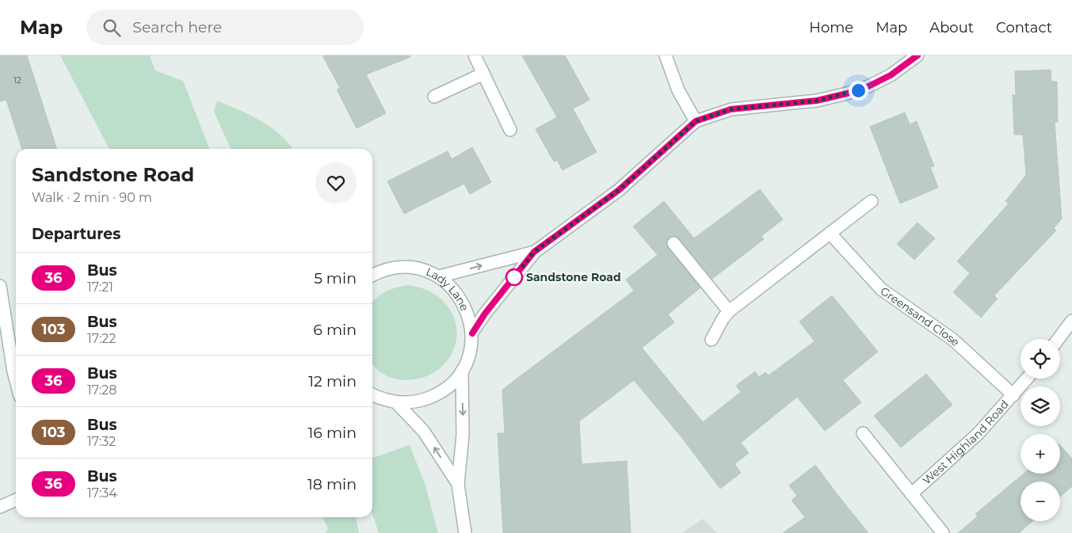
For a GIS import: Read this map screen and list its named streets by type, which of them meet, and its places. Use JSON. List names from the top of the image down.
{
  "streets": {
    "street": ["Lady Lane", "Greensand Close", "West Highland Road"]
  },
  "crossings": [
    ["Greensand Close", "West Highland Road"]
  ],
  "places": ["Sandstone Road"],
  "lines": ["bus line 36"],
  "house_numbers": ["12"],
  "page": {
    "header": "Map",
    "search": "Search here",
    "nav": [
      "Home",
      "Map",
      "About",
      "Contact"
    ],
    "heading": [
      ["Sandstone Road", "Walk · 2 min · 90 m"],
      "Departures"
    ],
    "list": [
      {
        "mark": "36",
        "name": "Bus",
        "note": "17:21",
        "value": "5 min"
      },
      {
        "mark": "103",
        "name": "Bus",
        "note": "17:22",
        "value": "6 min"
      },
      {
        "mark": "36",
        "name": "Bus",
        "note": "17:28",
        "value": "12 min"
      },
      {
        "mark": "103",
        "name": "Bus",
        "note": "17:32",
        "value": "16 min"
      },
      {
        "mark": "36",
        "name": "Bus",
        "note": "17:34",
        "value": "18 min"
      }
    ],
    "map_buttons": ["+", "−"]
  }
}
